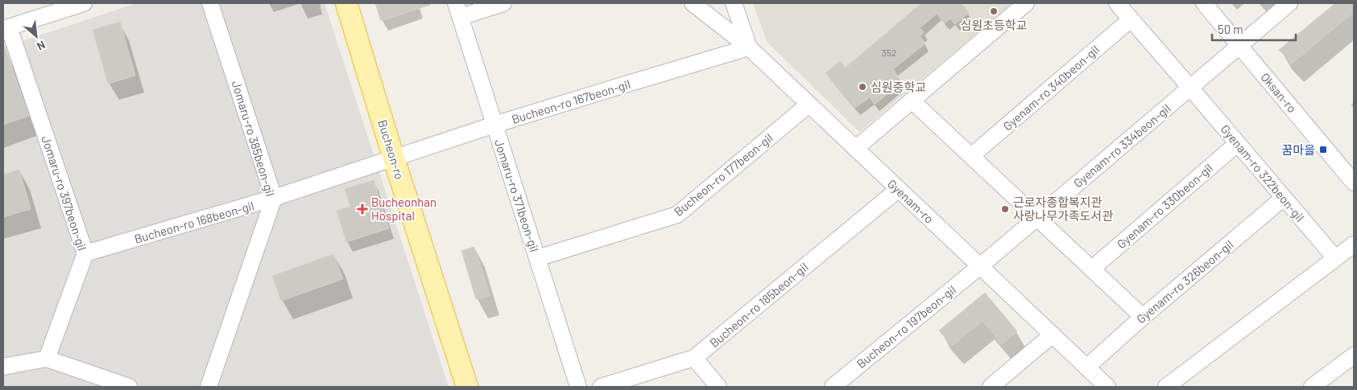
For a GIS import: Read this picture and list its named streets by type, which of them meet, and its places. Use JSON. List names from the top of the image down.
{
  "streets": {
    "main road": ["Bucheon-ro"],
    "street": [
      "Gyenam-ro 340beon-gil",
      "Oksan-ro",
      "Bucheon-ro 167beon-gil",
      "Jomaru-ro 385beon-gil",
      "Gyenam-ro 334beon-gil",
      "Gyenam-ro 322beon-gil",
      "Bucheon-ro 177beon-gil",
      "Jomaru-ro 397beon-gil",
      "Jomaru-ro 371beon-gil",
      "Gyenam-ro",
      "Gyenam-ro 330beon-gil",
      "Bucheon-ro 168beon-gil",
      "Gyenam-ro 326beon-gil",
      "Bucheon-ro 185beon-gil",
      "Bucheon-ro 197beon-gil"
    ]
  },
  "crossings": [
    ["Oksan-ro", "Gyenam-ro 334beon-gil"],
    ["Bucheon-ro 167beon-gil", "Bucheon-ro"],
    ["Bucheon-ro 167beon-gil", "Jomaru-ro 371beon-gil"],
    ["Bucheon-ro 167beon-gil", "Gyenam-ro"],
    ["Bucheon-ro 167beon-gil", "Bucheon-ro 168beon-gil"],
    ["Jomaru-ro 385beon-gil", "Bucheon-ro 168beon-gil"],
    ["Gyenam-ro 334beon-gil", "Gyenam-ro 322beon-gil"],
    ["Gyenam-ro 334beon-gil", "Gyenam-ro"],
    ["Gyenam-ro 334beon-gil", "Bucheon-ro 197beon-gil"],
    ["Bucheon-ro", "Bucheon-ro 168beon-gil"],
    ["Gyenam-ro 322beon-gil", "Gyenam-ro 330beon-gil"],
    ["Gyenam-ro 322beon-gil", "Gyenam-ro 326beon-gil"],
    ["Bucheon-ro 177beon-gil", "Jomaru-ro 371beon-gil"],
    ["Bucheon-ro 177beon-gil", "Gyenam-ro"],
    ["Jomaru-ro 397beon-gil", "Bucheon-ro 168beon-gil"],
    ["Gyenam-ro", "Gyenam-ro 326beon-gil"],
    ["Gyenam-ro", "Bucheon-ro 185beon-gil"],
    ["Gyenam-ro", "Bucheon-ro 197beon-gil"]
  ],
  "places": {
    "other": ["심원초등학교", "심원중학교", "근로자종합복지관 사랑나무가족도서관"],
    "transit": ["꿈마을"],
    "health": ["Bucheonhan Hospital"]
  },
  "house_numbers": ["352"],
  "scale_bar": "50 m",
  "north": "bottom right"
}
